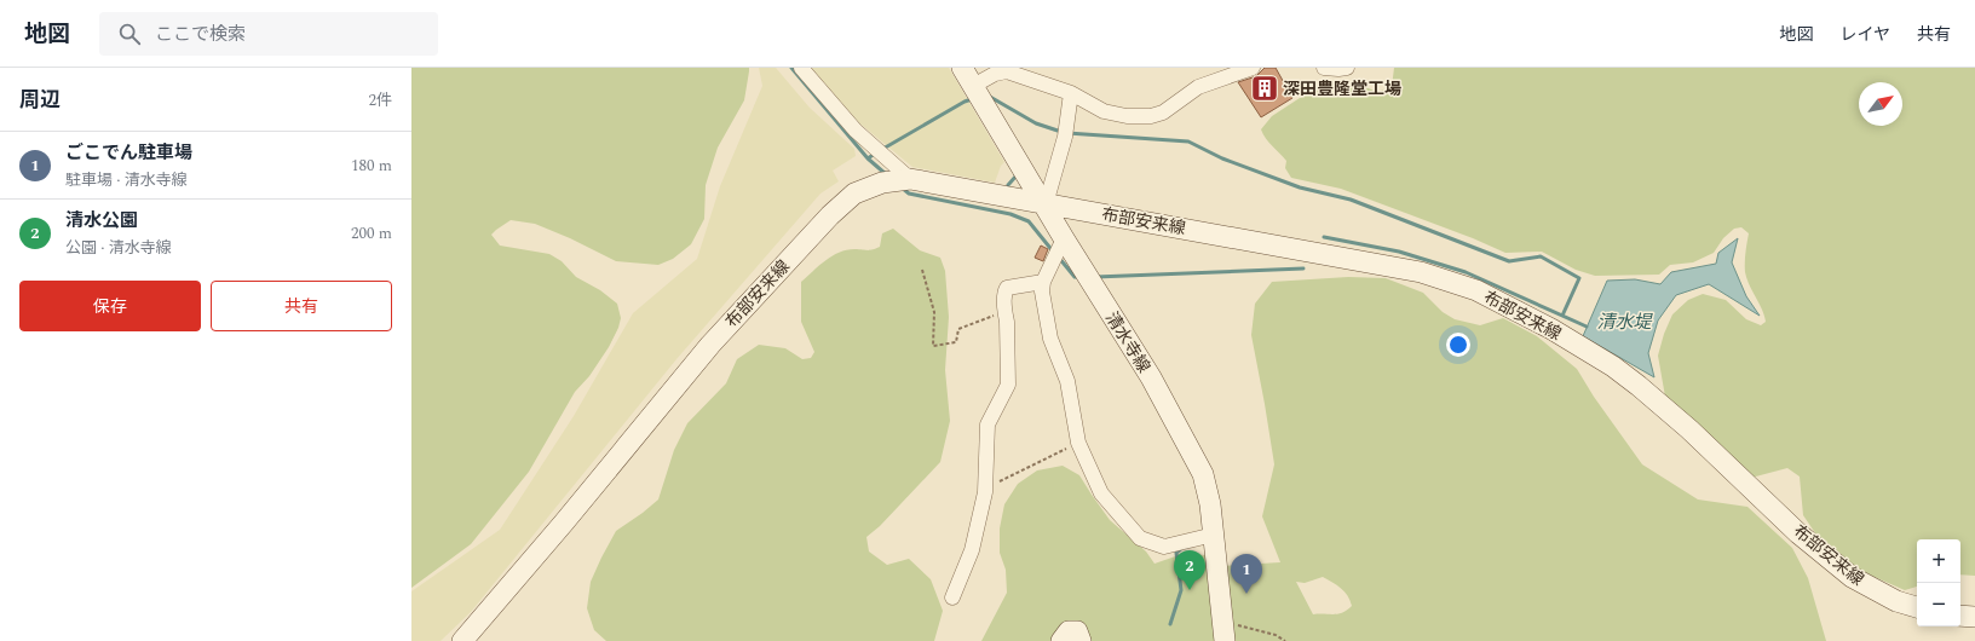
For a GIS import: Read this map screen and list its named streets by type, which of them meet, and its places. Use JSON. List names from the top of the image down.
{
  "streets": {
    "main road": ["布部安来線", "清水寺線"]
  },
  "crossings": [
    ["布部安来線", "清水寺線"]
  ],
  "water": ["清水堤"],
  "places": {
    "building": ["深田豊隆堂工場"]
  },
  "north": "top right",
  "page": {
    "header": "地図",
    "search": "ここで検索",
    "nav": ["地図", "レイヤ", "共有"],
    "heading": ["周辺", "2件"],
    "list": [
      {
        "mark": "1",
        "name": "ごこでん駐車場",
        "note": "駐車場 · 清水寺線",
        "value": "180 m"
      },
      {
        "mark": "2",
        "name": "清水公園",
        "note": "公園 · 清水寺線",
        "value": "200 m"
      }
    ],
    "buttons": ["保存", "共有"],
    "map_buttons": ["+", "−"],
    "pins": ["2", "1"]
  }
}
